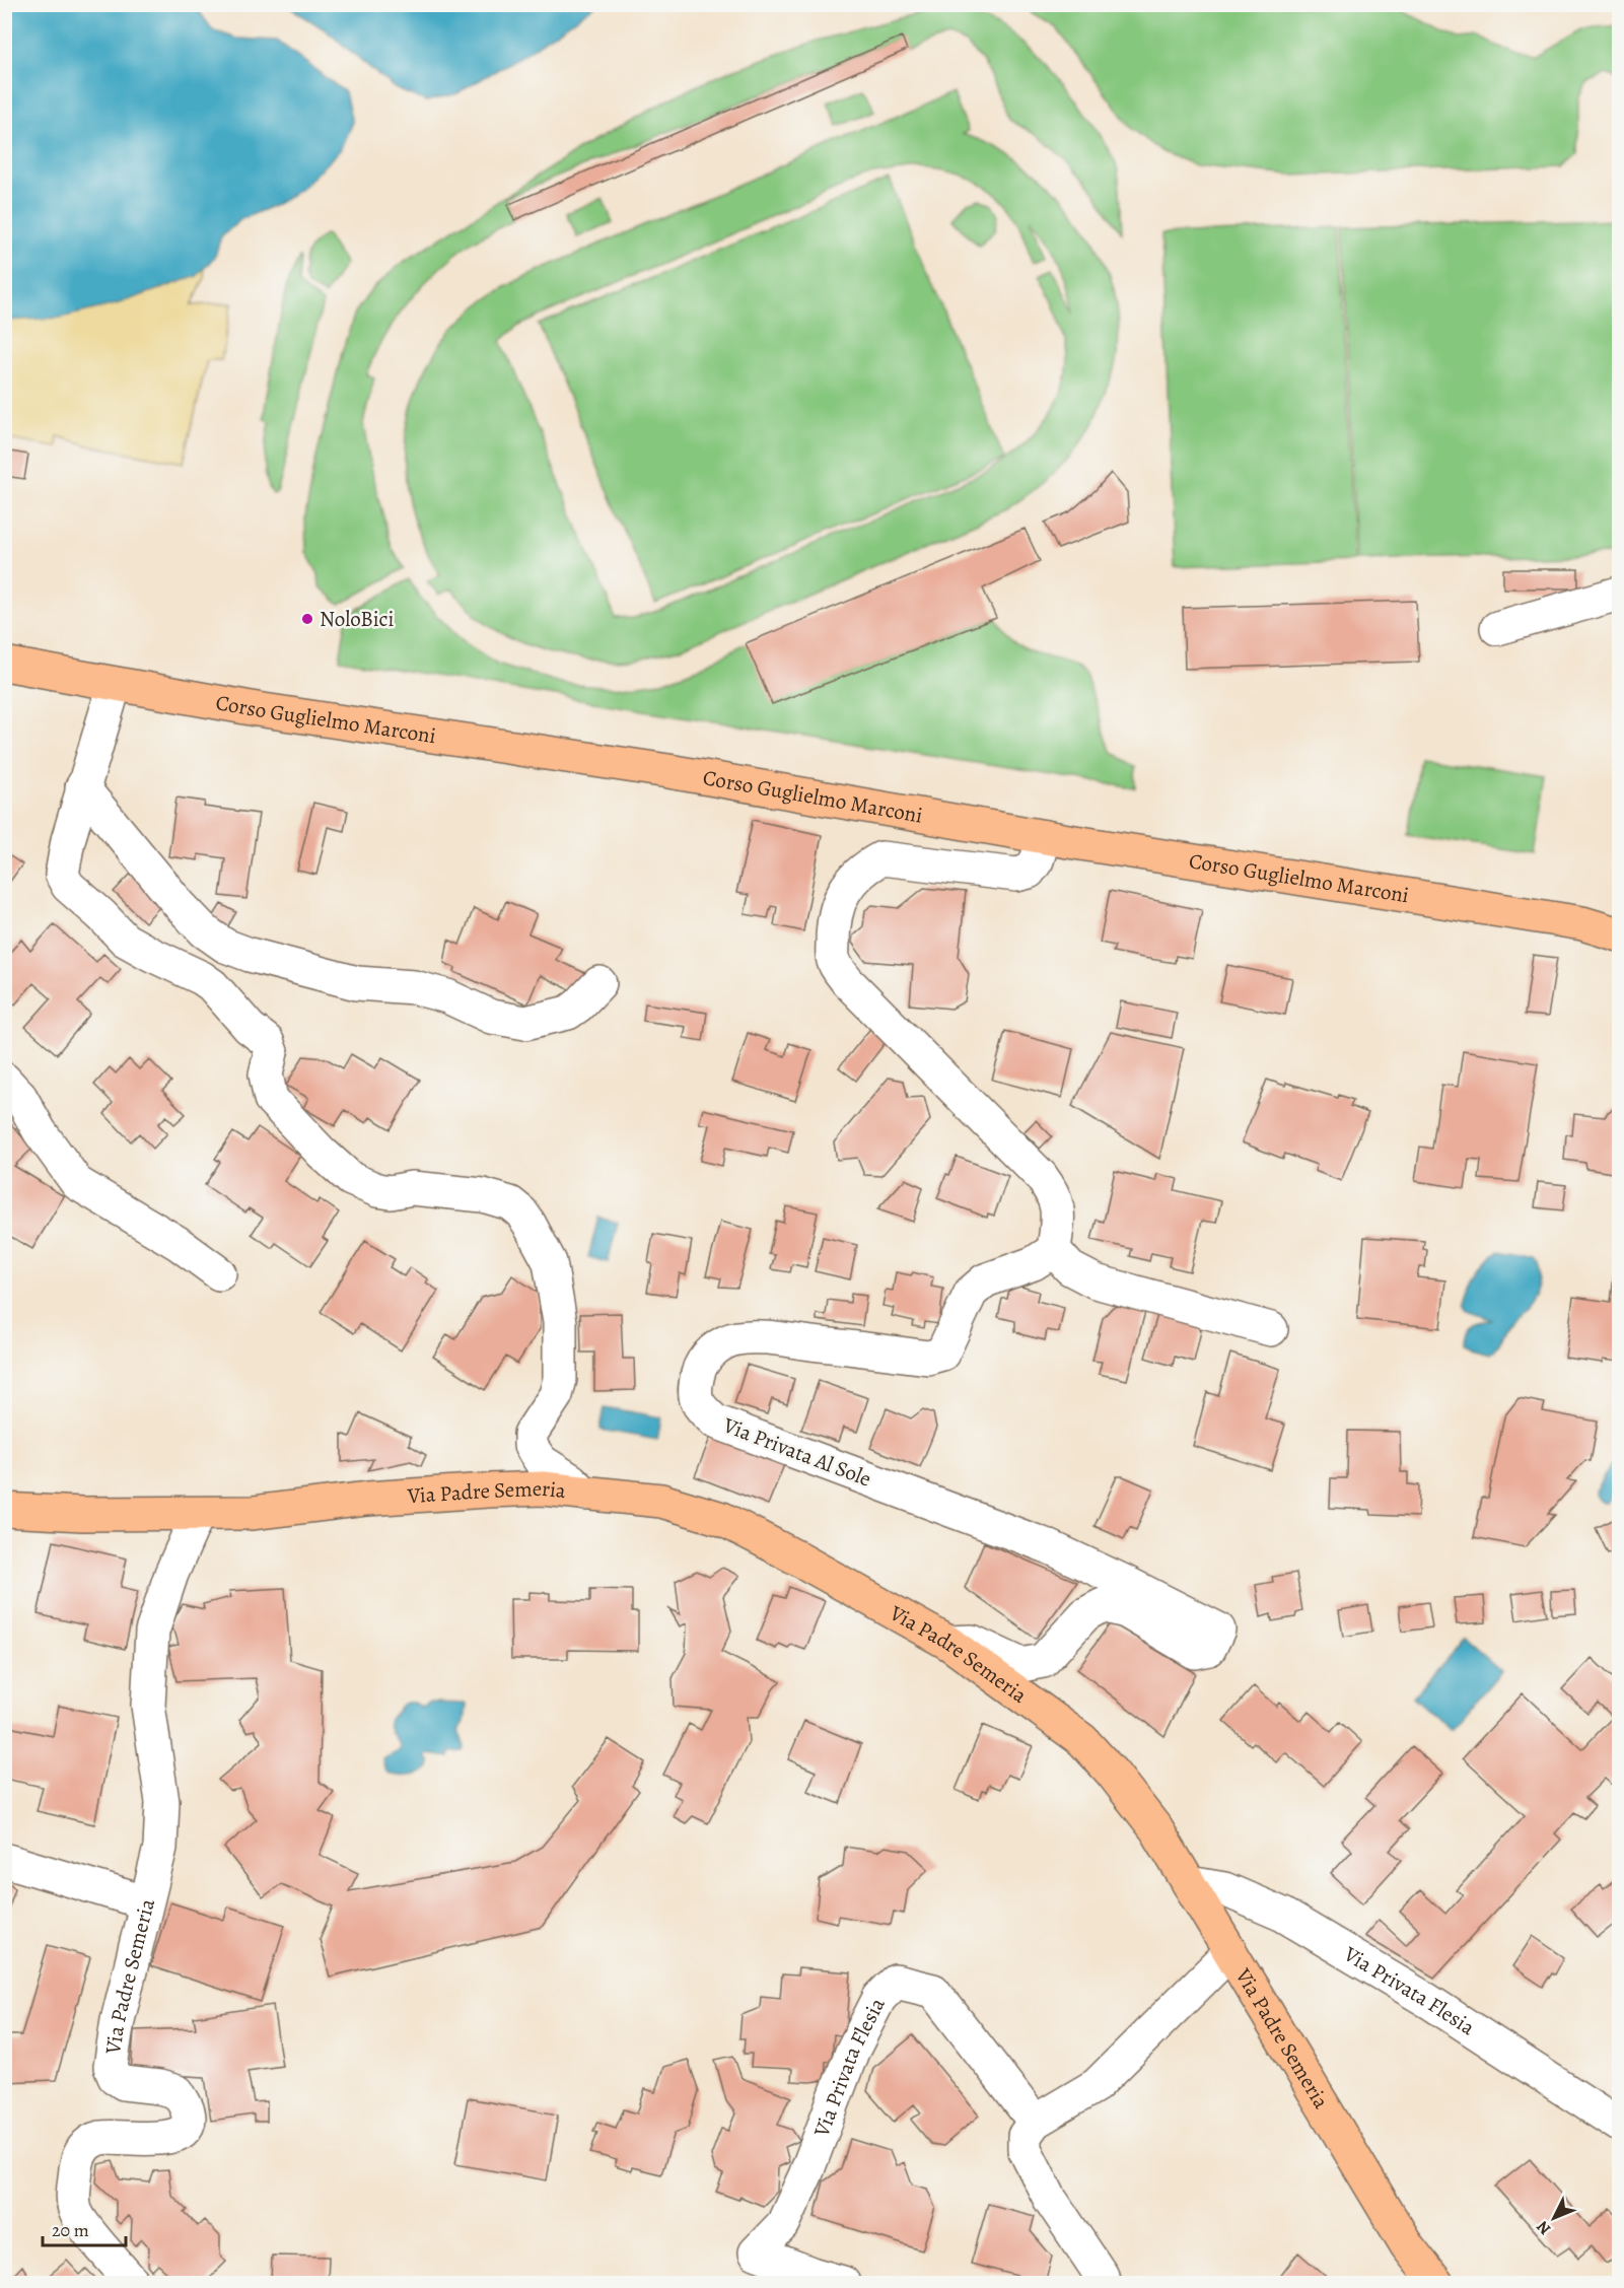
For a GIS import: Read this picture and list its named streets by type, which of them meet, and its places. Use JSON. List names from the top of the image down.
{
  "streets": {
    "main road": ["Corso Guglielmo Marconi", "Via Padre Semeria"],
    "street": ["Via Privata Al Sole", "Via Privata Flesia"]
  },
  "crossings": [
    ["Via Privata Al Sole", "Via Padre Semeria"],
    ["Via Padre Semeria", "Via Privata Flesia"]
  ],
  "places": ["NoloBici"],
  "scale_bar": "20 m",
  "north": "bottom left"
}
